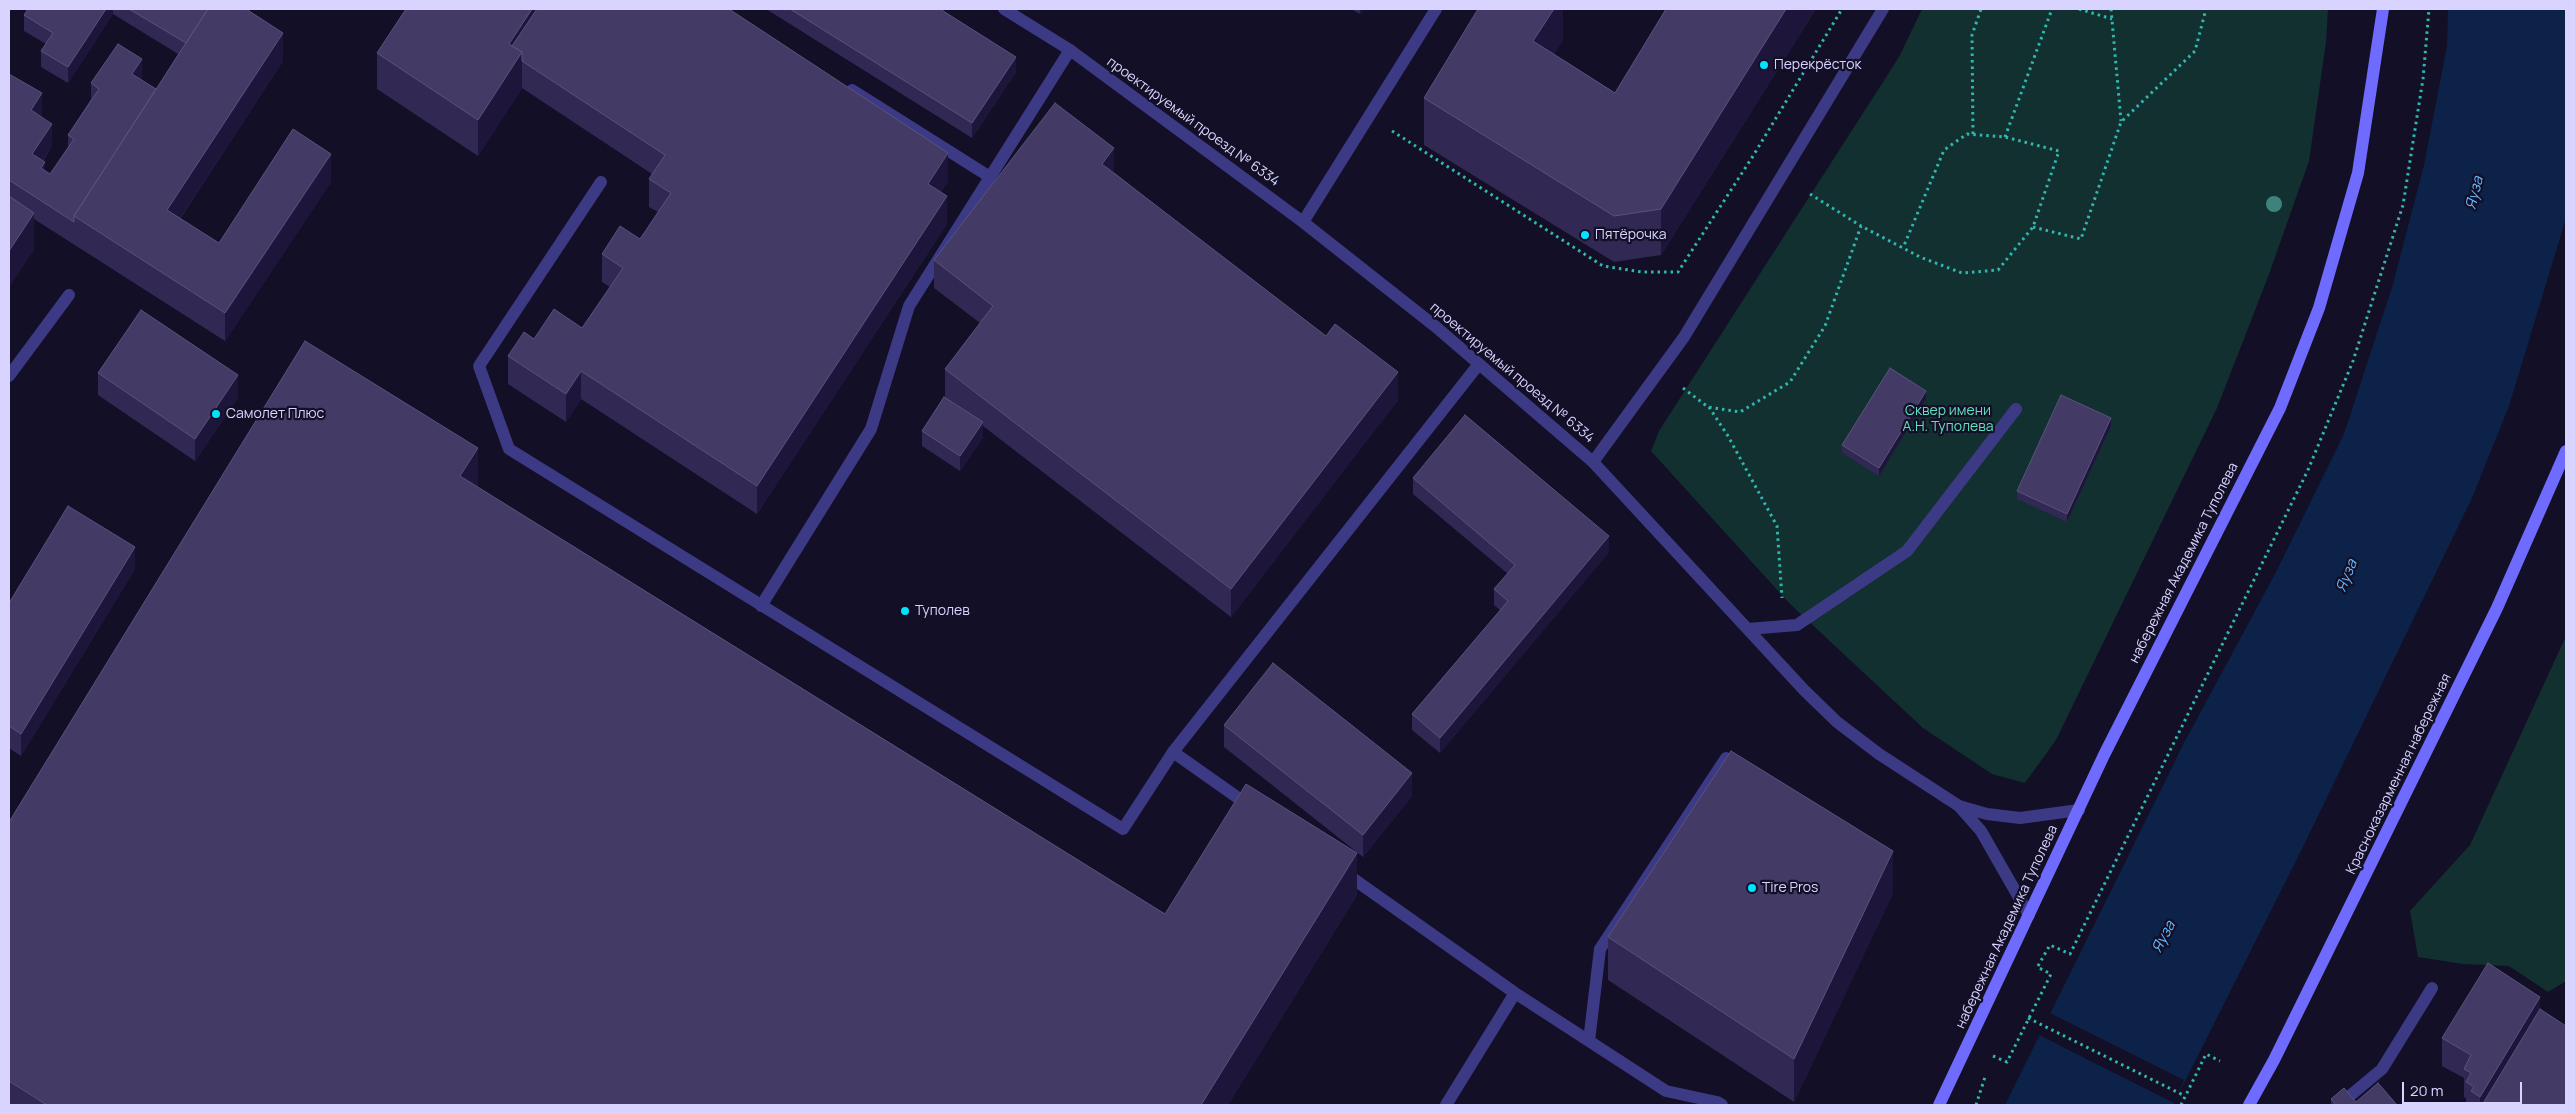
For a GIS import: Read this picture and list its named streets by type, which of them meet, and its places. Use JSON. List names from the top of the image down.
{
  "streets": {
    "main road": ["набережная Академика Туполева", "Красноказарменная набережная"],
    "street": ["проектируемый проезд № 6334"]
  },
  "crossings": [
    ["проектируемый проезд № 6334", "набережная Академика Туполева"]
  ],
  "water": ["Яуза"],
  "parks": ["Сквер имени А.Н. Туполева"],
  "places": [
    "Перекрёсток",
    "Пятёрочка",
    "Самолет Плюс",
    "Туполев",
    "Tire Pros"
  ],
  "scale_bar": "20 m"
}
